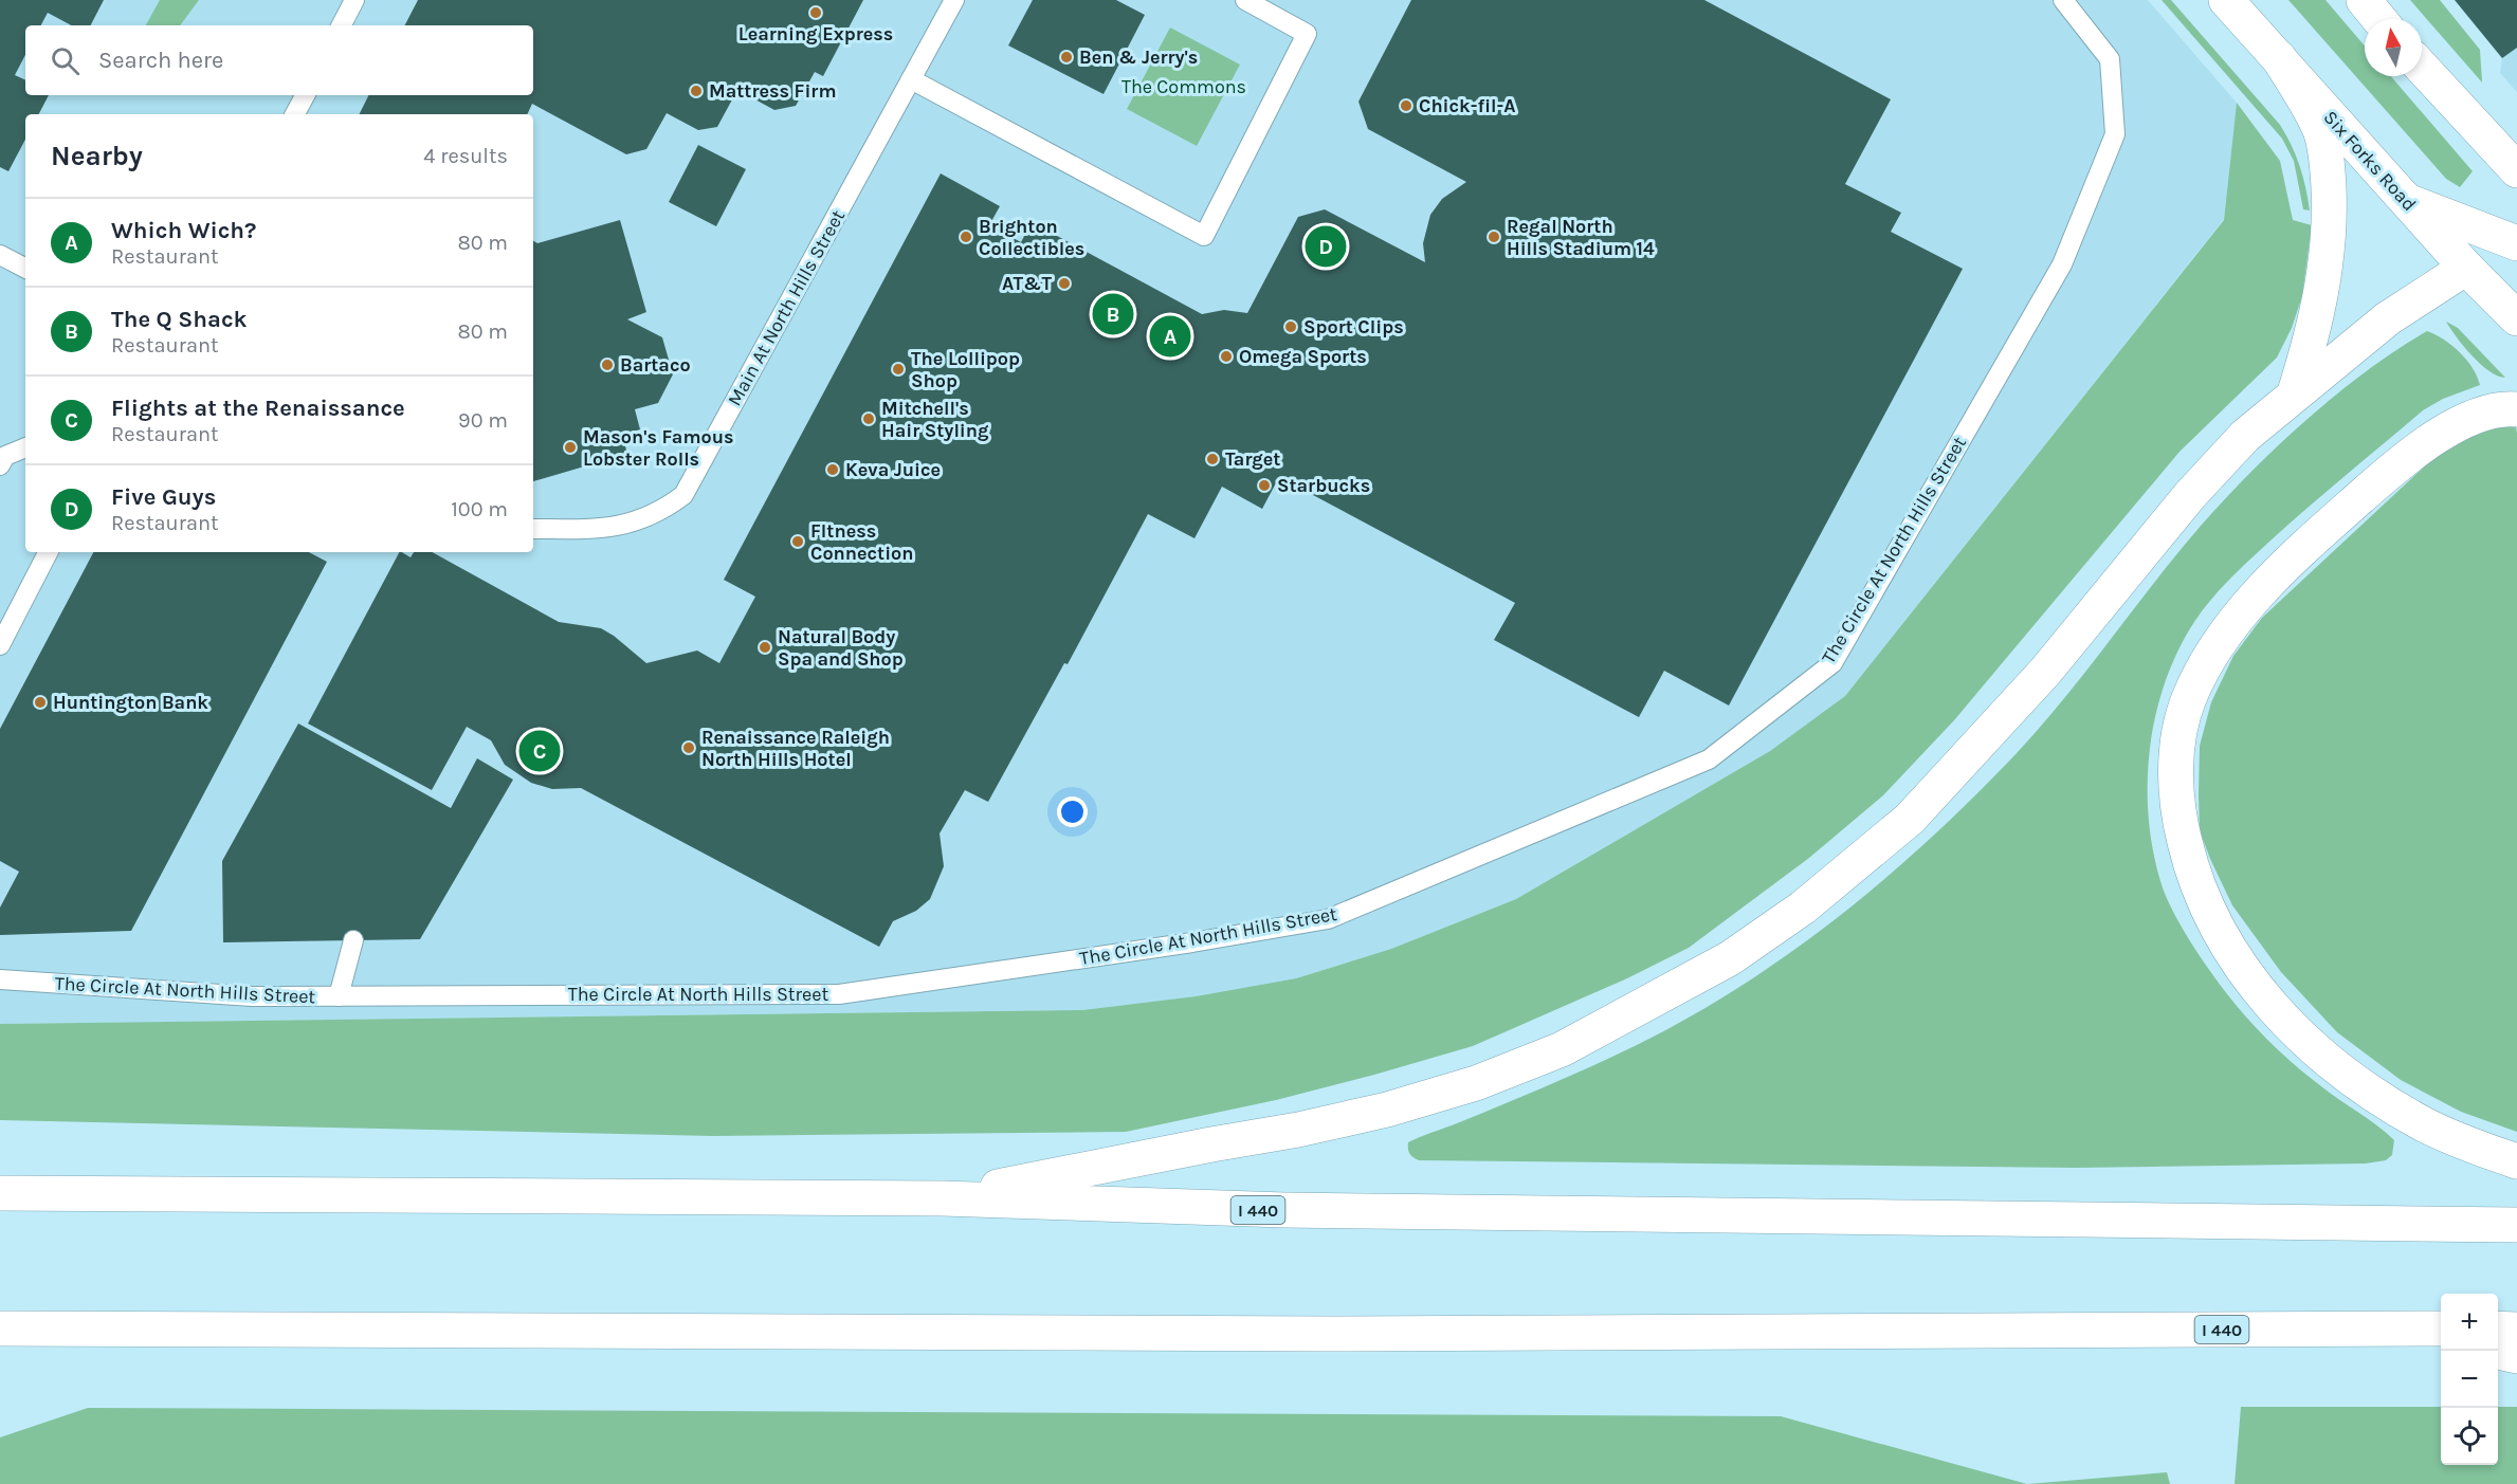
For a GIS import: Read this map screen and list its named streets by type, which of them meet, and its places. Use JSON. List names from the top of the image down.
{
  "streets": {
    "main road": ["Six Forks Road", "I 440"],
    "lane": ["Main At North Hills Street", "The Circle At North Hills Street"]
  },
  "parks": ["The Commons"],
  "places": [
    "Learning Express",
    "Ben & Jerry's",
    "Mattress Firm",
    "Chick-fil-A",
    "Brighton Collectibles",
    "Regal North Hills Stadium 14",
    "AT&T",
    "Sport Clips",
    "Omega Sports",
    "Bartaco",
    "The Lollipop Shop",
    "Mitchell's Hair Styling",
    "Mason's Famous Lobster Rolls",
    "Target",
    "Keva Juice",
    "Starbucks",
    "FItness Connection",
    "Natural Body Spa and Shop",
    "Huntington Bank",
    "Renaissance Raleigh North Hills Hotel"
  ],
  "north": "top",
  "page": {
    "search": "Search here",
    "heading": ["Nearby", "4 results"],
    "list": [
      {
        "mark": "A",
        "name": "Which Wich?",
        "note": "Restaurant",
        "value": "80 m"
      },
      {
        "mark": "B",
        "name": "The Q Shack",
        "note": "Restaurant",
        "value": "80 m"
      },
      {
        "mark": "C",
        "name": "Flights at the Renaissance",
        "note": "Restaurant",
        "value": "90 m"
      },
      {
        "mark": "D",
        "name": "Five Guys",
        "note": "Restaurant",
        "value": "100 m"
      }
    ],
    "pins": [
      "D",
      "B",
      "A",
      "C"
    ],
    "map_buttons": ["+", "−"]
  }
}
